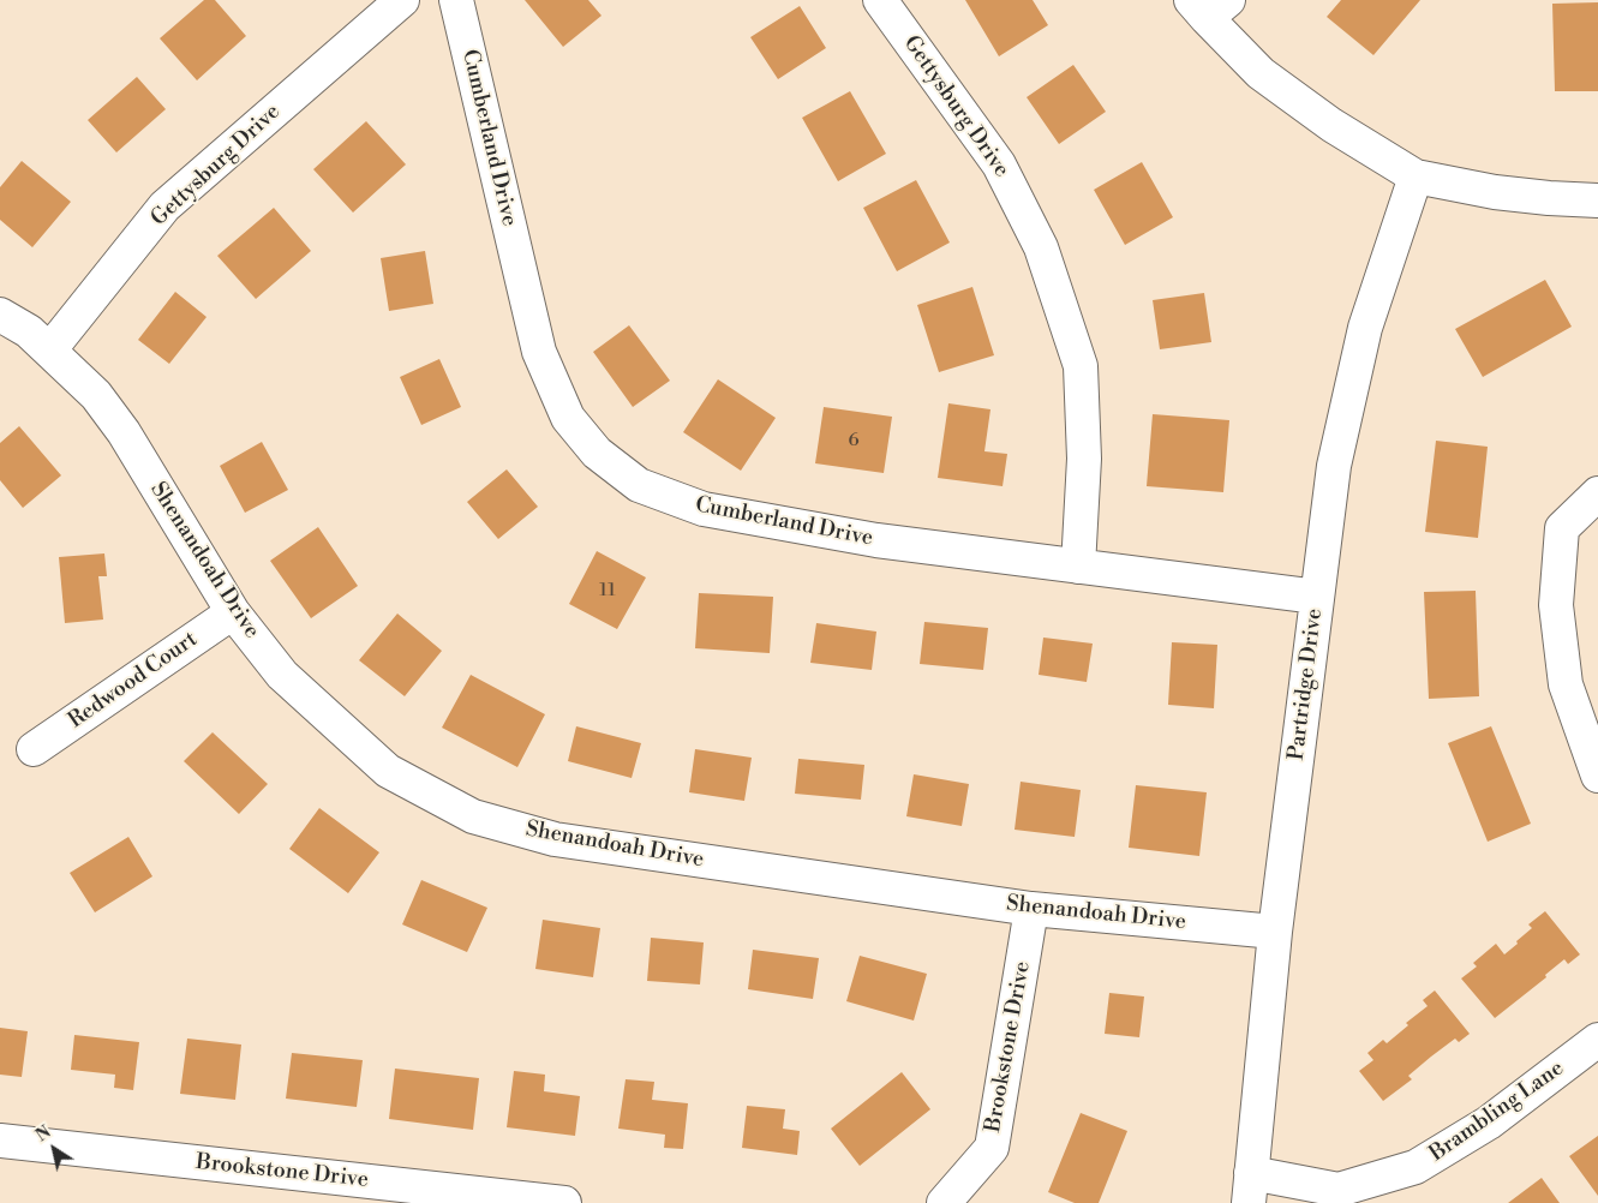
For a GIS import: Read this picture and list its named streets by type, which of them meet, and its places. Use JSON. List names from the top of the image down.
{
  "streets": {
    "street": [
      "Gettysburg Drive",
      "Cumberland Drive",
      "Shenandoah Drive",
      "Redwood Court",
      "Partridge Drive",
      "Brookstone Drive",
      "Brambling Lane"
    ]
  },
  "crossings": [
    ["Gettysburg Drive", "Cumberland Drive"],
    ["Gettysburg Drive", "Shenandoah Drive"],
    ["Cumberland Drive", "Partridge Drive"],
    ["Shenandoah Drive", "Redwood Court"],
    ["Shenandoah Drive", "Partridge Drive"],
    ["Shenandoah Drive", "Brookstone Drive"],
    ["Partridge Drive", "Brambling Lane"]
  ],
  "house_numbers": ["6", "11"],
  "north": "top left"
}
